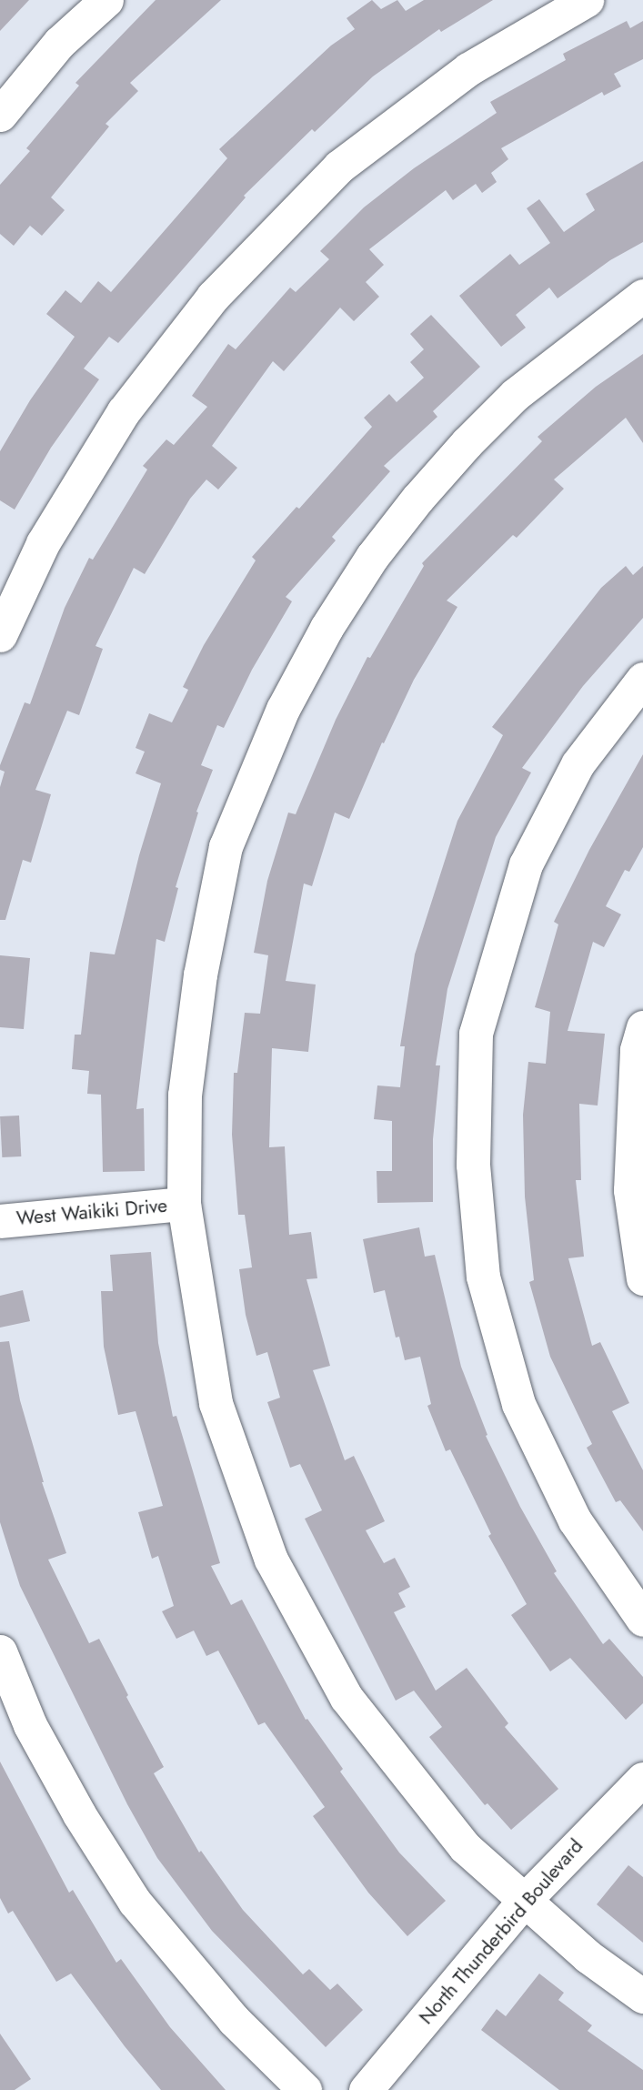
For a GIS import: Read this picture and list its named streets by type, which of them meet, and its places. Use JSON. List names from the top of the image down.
{
  "streets": {
    "street": ["West Waikiki Drive", "North Thunderbird Boulevard"]
  }
}
